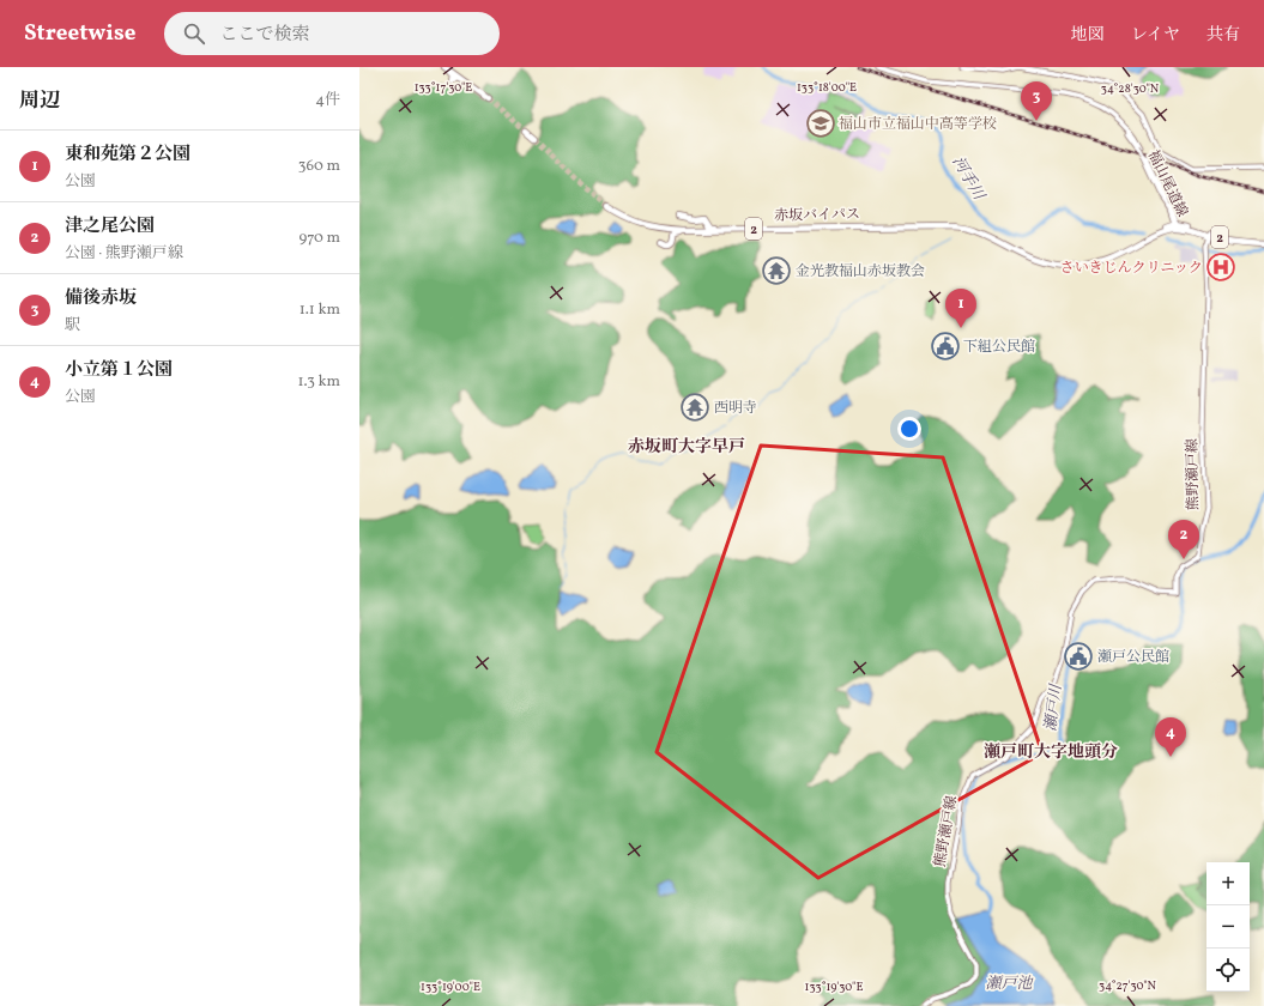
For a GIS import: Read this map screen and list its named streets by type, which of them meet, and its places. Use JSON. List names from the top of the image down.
{
  "streets": {
    "highway": ["赤坂バイパス", "2"],
    "main road": ["福山尾道線", "熊野瀬戸線"]
  },
  "crossings": [
    ["福山尾道線", "赤坂バイパス"],
    ["福山尾道線", "2"],
    ["赤坂バイパス", "2"],
    ["2", "熊野瀬戸線"]
  ],
  "districts": ["赤坂町大字早戸", "瀬戸町大字地頭分"],
  "water": ["河手川", "瀬戸川", "瀬戸池"],
  "places": {
    "school or university": ["福山市立福山中高等学校"],
    "hospital": ["さいきじんクリニック"],
    "temple": ["金光教福山赤坂教会", "西明寺"],
    "public building": ["下組公民館", "瀬戸公民館"]
  },
  "page": {
    "header": "Streetwise",
    "search": "ここで検索",
    "nav": ["地図", "レイヤ", "共有"],
    "heading": ["周辺", "4件"],
    "pins": [
      "3",
      "1",
      "2",
      "4"
    ],
    "list": [
      {
        "mark": "1",
        "name": "東和苑第２公園",
        "note": "公園",
        "value": "360 m"
      },
      {
        "mark": "2",
        "name": "津之尾公園",
        "note": "公園 · 熊野瀬戸線",
        "value": "970 m"
      },
      {
        "mark": "3",
        "name": "備後赤坂",
        "note": "駅",
        "value": "1.1 km"
      },
      {
        "mark": "4",
        "name": "小立第１公園",
        "note": "公園",
        "value": "1.3 km"
      }
    ],
    "map_buttons": ["+", "−"]
  },
  "coordinates": [
    "133°17'30\"E",
    "133°18'00\"E",
    "34°28'30\"N",
    "34°27'30\"N",
    "133°19'00\"E",
    "133°19'30\"E"
  ]
}
